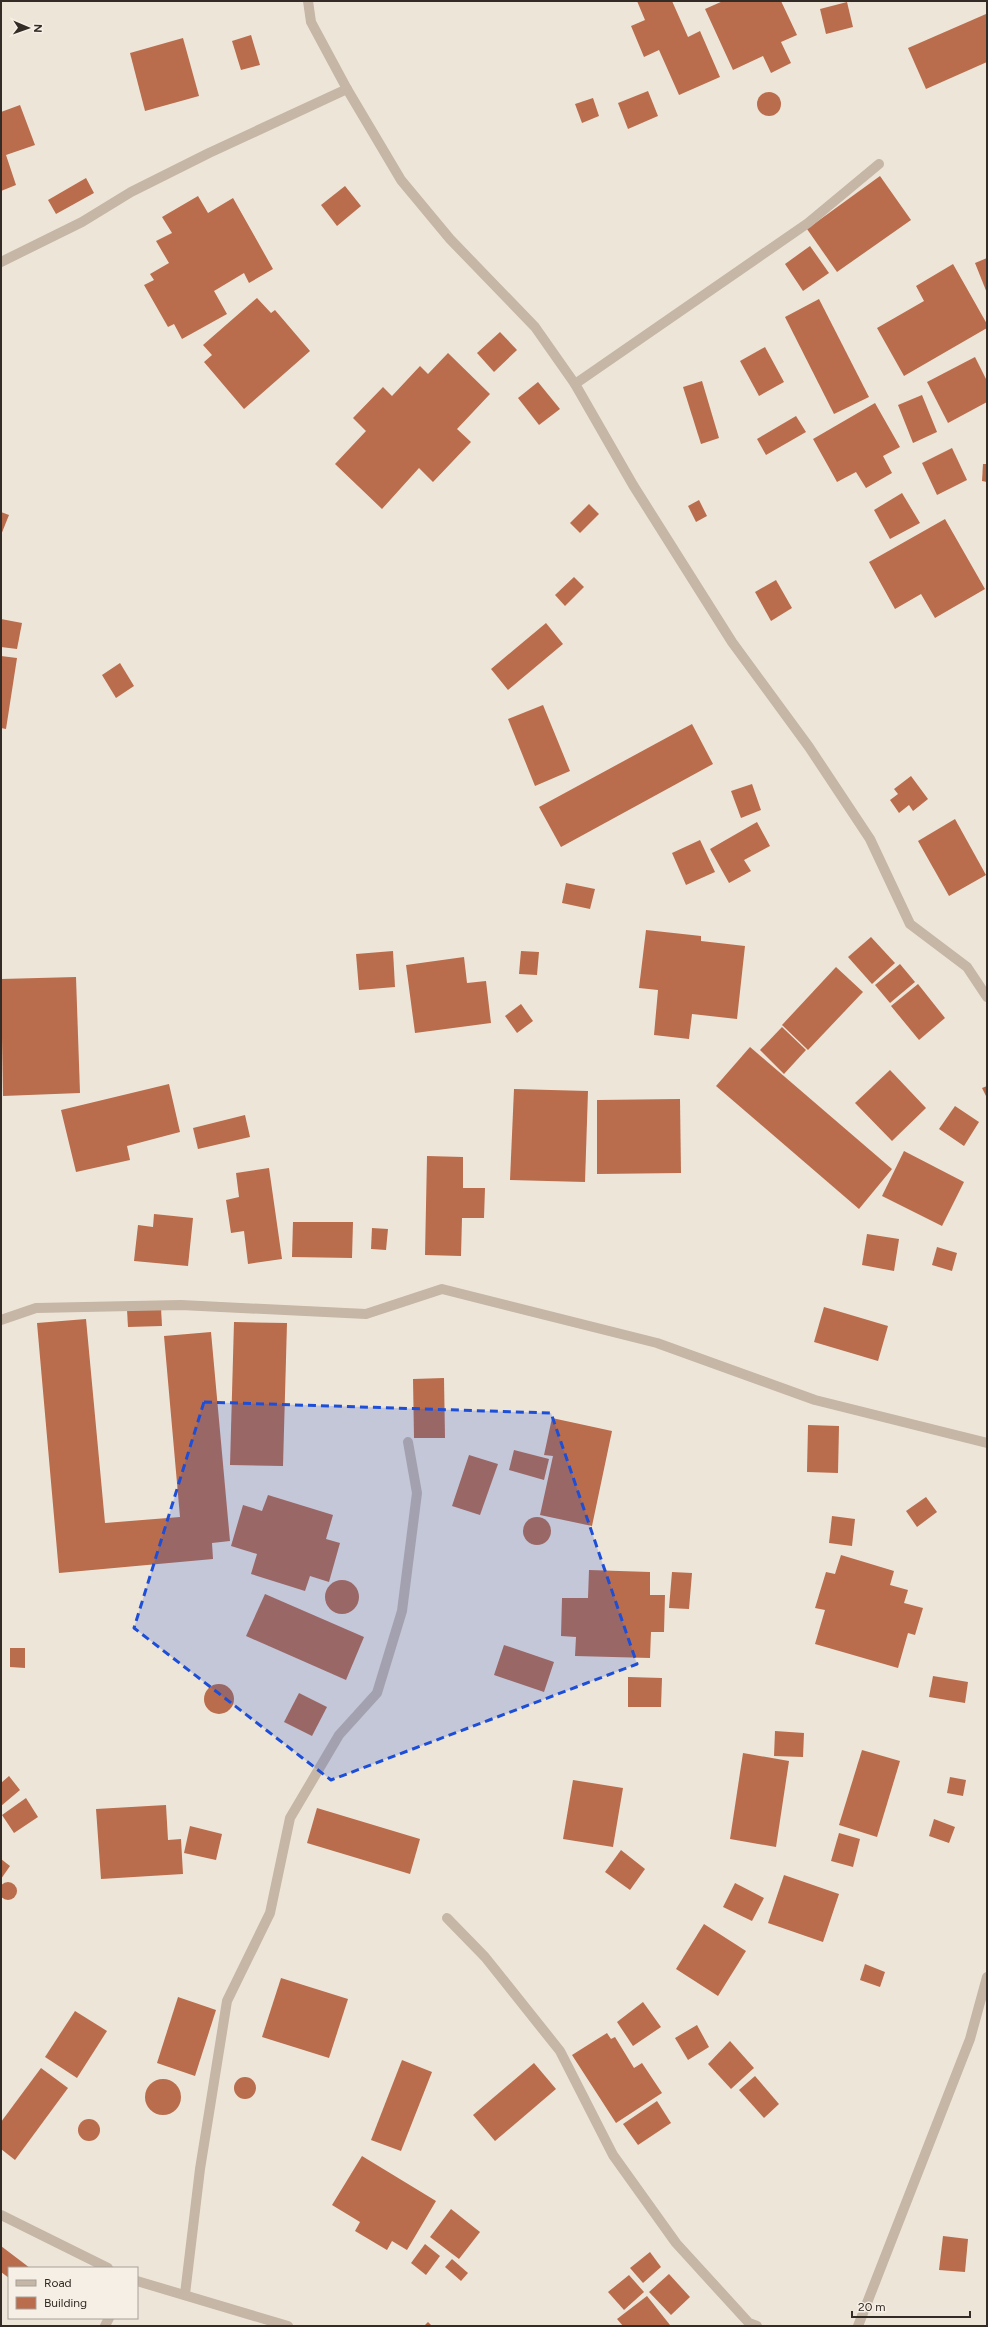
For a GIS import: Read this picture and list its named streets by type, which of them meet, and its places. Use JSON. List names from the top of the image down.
{
  "legend": ["Road", "Building"],
  "scale_bar": "20 m",
  "north": "right"
}
